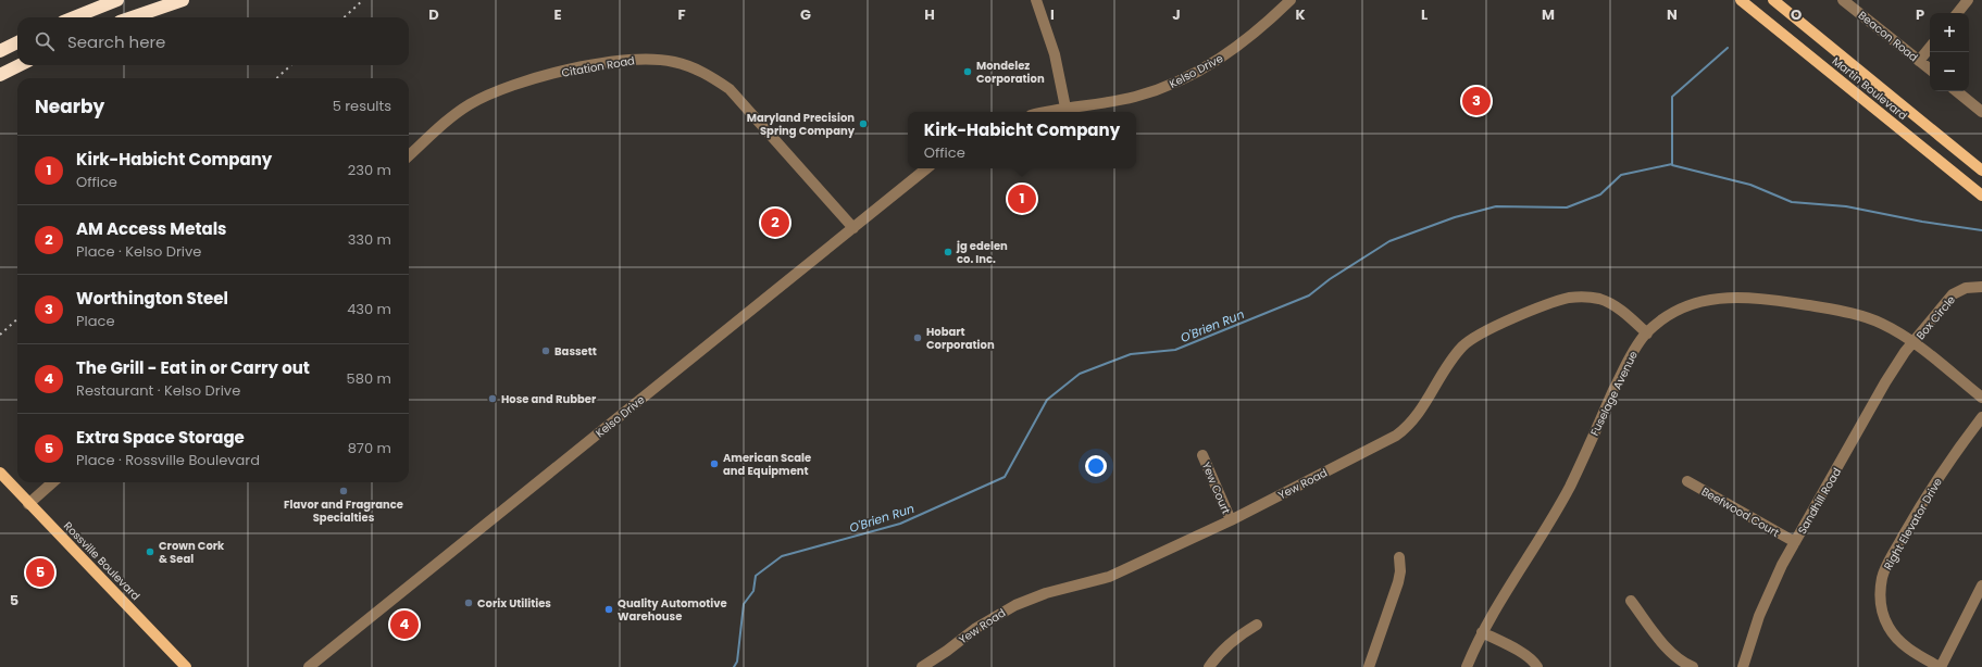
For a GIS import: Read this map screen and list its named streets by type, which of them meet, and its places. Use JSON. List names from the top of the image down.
{
  "streets": {
    "main road": ["Martin Boulevard", "Rossville Boulevard"],
    "street": [
      "Beacon Road",
      "Citation Road",
      "Kelso Drive",
      "Box Circle",
      "Fuselage Avenue",
      "Yew Road",
      "Yew Court",
      "Sandhill Road",
      "Beefwood Court",
      "Right Elevator Drive"
    ]
  },
  "crossings": [
    ["Citation Road", "Kelso Drive"],
    ["Box Circle", "Fuselage Avenue"],
    ["Box Circle", "Sandhill Road"],
    ["Fuselage Avenue", "Yew Road"],
    ["Fuselage Avenue", "Sandhill Road"],
    ["Yew Road", "Yew Court"],
    ["Sandhill Road", "Beefwood Court"]
  ],
  "water": ["O'Brien Run"],
  "places": [
    "Mondelez Corporation",
    "Maryland Precision Spring Company",
    "jg edelen co. Inc.",
    "Hobart Corporation",
    "Bassett",
    "Hose and Rubber",
    "American Scale and Equipment",
    "Flavor and Fragrance Specialties",
    "Crown Cork & Seal",
    "Corix Utilities",
    "Quality Automotive Warehouse"
  ],
  "page": {
    "map_buttons": ["+", "−"],
    "search": "Search here",
    "heading": ["Nearby", "5 results"],
    "pins": [
      "3",
      "1",
      "2",
      "5",
      "4"
    ],
    "popup": ["Kirk-Habicht Company", "Office"],
    "list": [
      {
        "mark": "1",
        "name": "Kirk-Habicht Company",
        "note": "Office",
        "value": "230 m"
      },
      {
        "mark": "2",
        "name": "AM Access Metals",
        "note": "Place · Kelso Drive",
        "value": "330 m"
      },
      {
        "mark": "3",
        "name": "Worthington Steel",
        "note": "Place",
        "value": "430 m"
      },
      {
        "mark": "4",
        "name": "The Grill - Eat in or Carry out",
        "note": "Restaurant · Kelso Drive",
        "value": "580 m"
      },
      {
        "mark": "5",
        "name": "Extra Space Storage",
        "note": "Place · Rossville Boulevard",
        "value": "870 m"
      }
    ]
  },
  "grid": {
    "columns": [
      "D",
      "E",
      "F",
      "G",
      "H",
      "I",
      "J",
      "K",
      "L",
      "M",
      "N",
      "O",
      "P"
    ],
    "rows": ["5"]
  }
}
